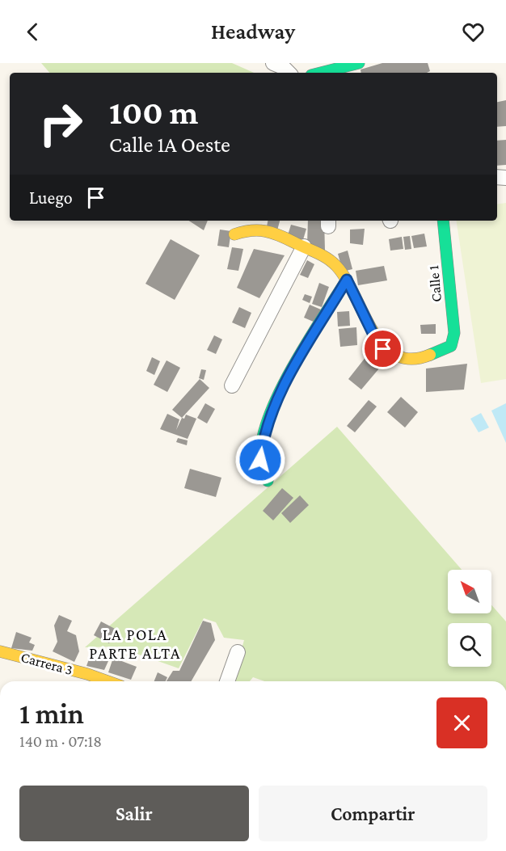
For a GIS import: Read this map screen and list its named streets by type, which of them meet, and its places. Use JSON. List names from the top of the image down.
{
  "streets": {
    "street": ["Calle 1", "Carrera 3"]
  },
  "districts": ["LA POLA PARTE ALTA"],
  "north": "top left",
  "page": {
    "header": "Headway",
    "turn": ["100 m", "Calle 1A Oeste"],
    "then": "Luego",
    "heading": ["1 min", "140 m · 07:18"],
    "buttons": ["Salir", "Compartir"]
  }
}
